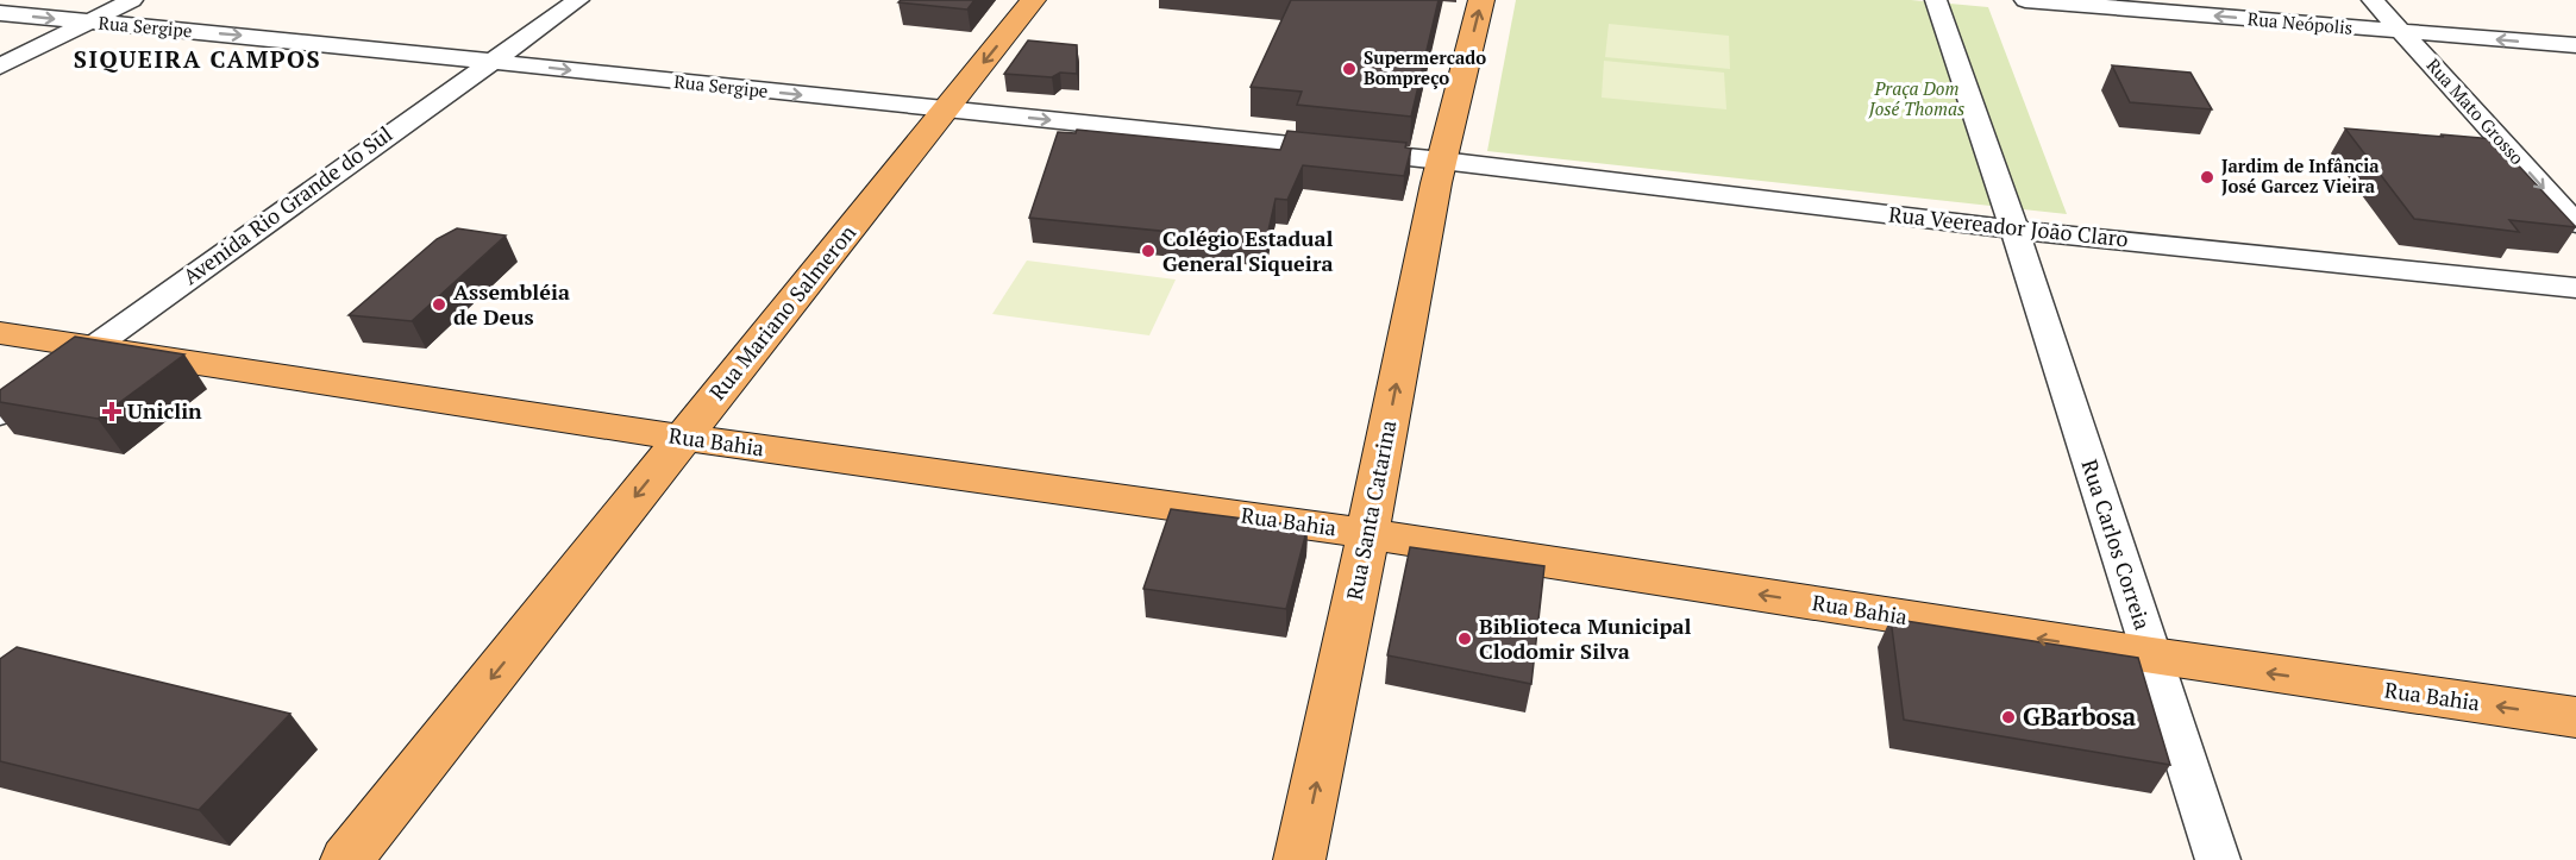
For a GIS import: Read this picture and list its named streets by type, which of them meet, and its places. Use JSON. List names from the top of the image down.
{
  "streets": {
    "main road": ["Rua Mariano Salmeron", "Rua Bahia", "Rua Santa Catarina"],
    "street": [
      "Rua Neópolis",
      "Rua Sergipe",
      "Rua Mato Grosso",
      "Avenida Rio Grande do Sul",
      "Rua Veereador João Claro",
      "Rua Carlos Correia"
    ]
  },
  "crossings": [
    ["Rua Neópolis", "Rua Mato Grosso"],
    ["Rua Sergipe", "Avenida Rio Grande do Sul"],
    ["Rua Sergipe", "Rua Veereador João Claro"],
    ["Rua Sergipe", "Rua Mariano Salmeron"],
    ["Rua Sergipe", "Rua Santa Catarina"],
    ["Avenida Rio Grande do Sul", "Rua Bahia"],
    ["Rua Veereador João Claro", "Rua Santa Catarina"],
    ["Rua Veereador João Claro", "Rua Carlos Correia"],
    ["Rua Mariano Salmeron", "Rua Bahia"],
    ["Rua Bahia", "Rua Santa Catarina"],
    ["Rua Bahia", "Rua Carlos Correia"]
  ],
  "one_way": [
    "Rua Neópolis",
    "Rua Sergipe",
    "Rua Mato Grosso",
    "Rua Mariano Salmeron",
    "Rua Bahia",
    "Rua Santa Catarina"
  ],
  "districts": ["SIQUEIRA CAMPOS"],
  "parks": ["Praça Dom José Thomas"],
  "places": {
    "other": [
      "Supermercado Bompreço",
      "Jardim de Infância José Garcez Vieira",
      "Colégio Estadual General Siqueira",
      "Assembléia de Deus",
      "Biblioteca Municipal Clodomir Silva",
      "GBarbosa"
    ],
    "health": ["Uniclin"]
  }
}
